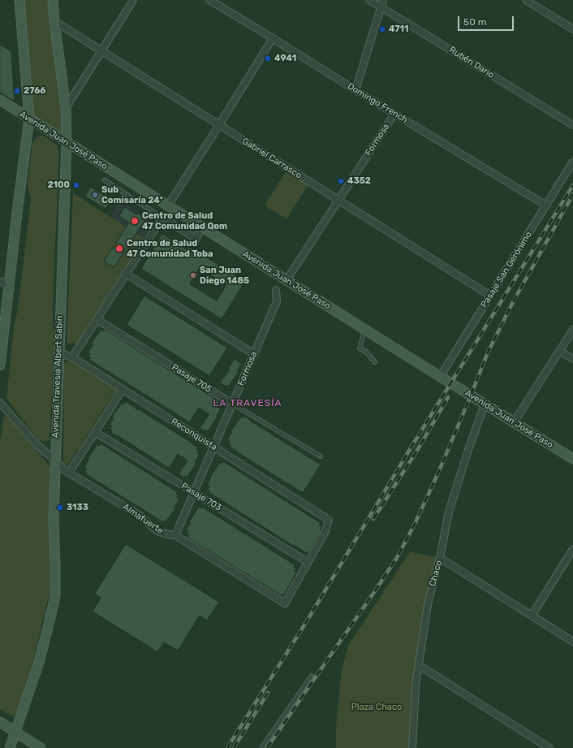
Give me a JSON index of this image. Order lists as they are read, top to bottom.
{
  "streets": {
    "main road": ["Avenida Juan José Paso", "Avenida Travesía Albert Sabin"],
    "street": [
      "Rubén Darío",
      "Domingo French",
      "Formosa",
      "Gabriel Carrasco",
      "Pasaje San Gerónimo",
      "Pasaje 705",
      "Reconquista",
      "Pasaje 703",
      "Almafuerte",
      "Chaco"
    ]
  },
  "crossings": [
    ["Domingo French", "Formosa"],
    ["Domingo French", "Pasaje San Gerónimo"],
    ["Formosa", "Avenida Juan José Paso"],
    ["Formosa", "Gabriel Carrasco"],
    ["Formosa", "Pasaje 705"],
    ["Formosa", "Reconquista"],
    ["Formosa", "Pasaje 703"],
    ["Formosa", "Almafuerte"],
    ["Avenida Juan José Paso", "Pasaje San Gerónimo"],
    ["Avenida Juan José Paso", "Avenida Travesía Albert Sabin"],
    ["Avenida Juan José Paso", "Chaco"],
    ["Gabriel Carrasco", "Pasaje San Gerónimo"],
    ["Gabriel Carrasco", "Avenida Travesía Albert Sabin"],
    ["Avenida Travesía Albert Sabin", "Reconquista"],
    ["Avenida Travesía Albert Sabin", "Almafuerte"],
    ["Reconquista", "Pasaje 703"],
    ["Reconquista", "Almafuerte"],
    ["Pasaje 703", "Almafuerte"]
  ],
  "districts": ["LA TRAVESÍA"],
  "parks": ["Plaza Chaco"],
  "places": [
    "4711",
    "4941",
    "2766",
    "4352",
    "2100",
    "Sub Comisaría 24ª",
    "Centro de Salud 47 Comunidad Qom",
    "Centro de Salud 47 Comunidad Toba",
    "San Juan Diego 1485",
    "3133"
  ],
  "scale_bar": "50 m"
}
